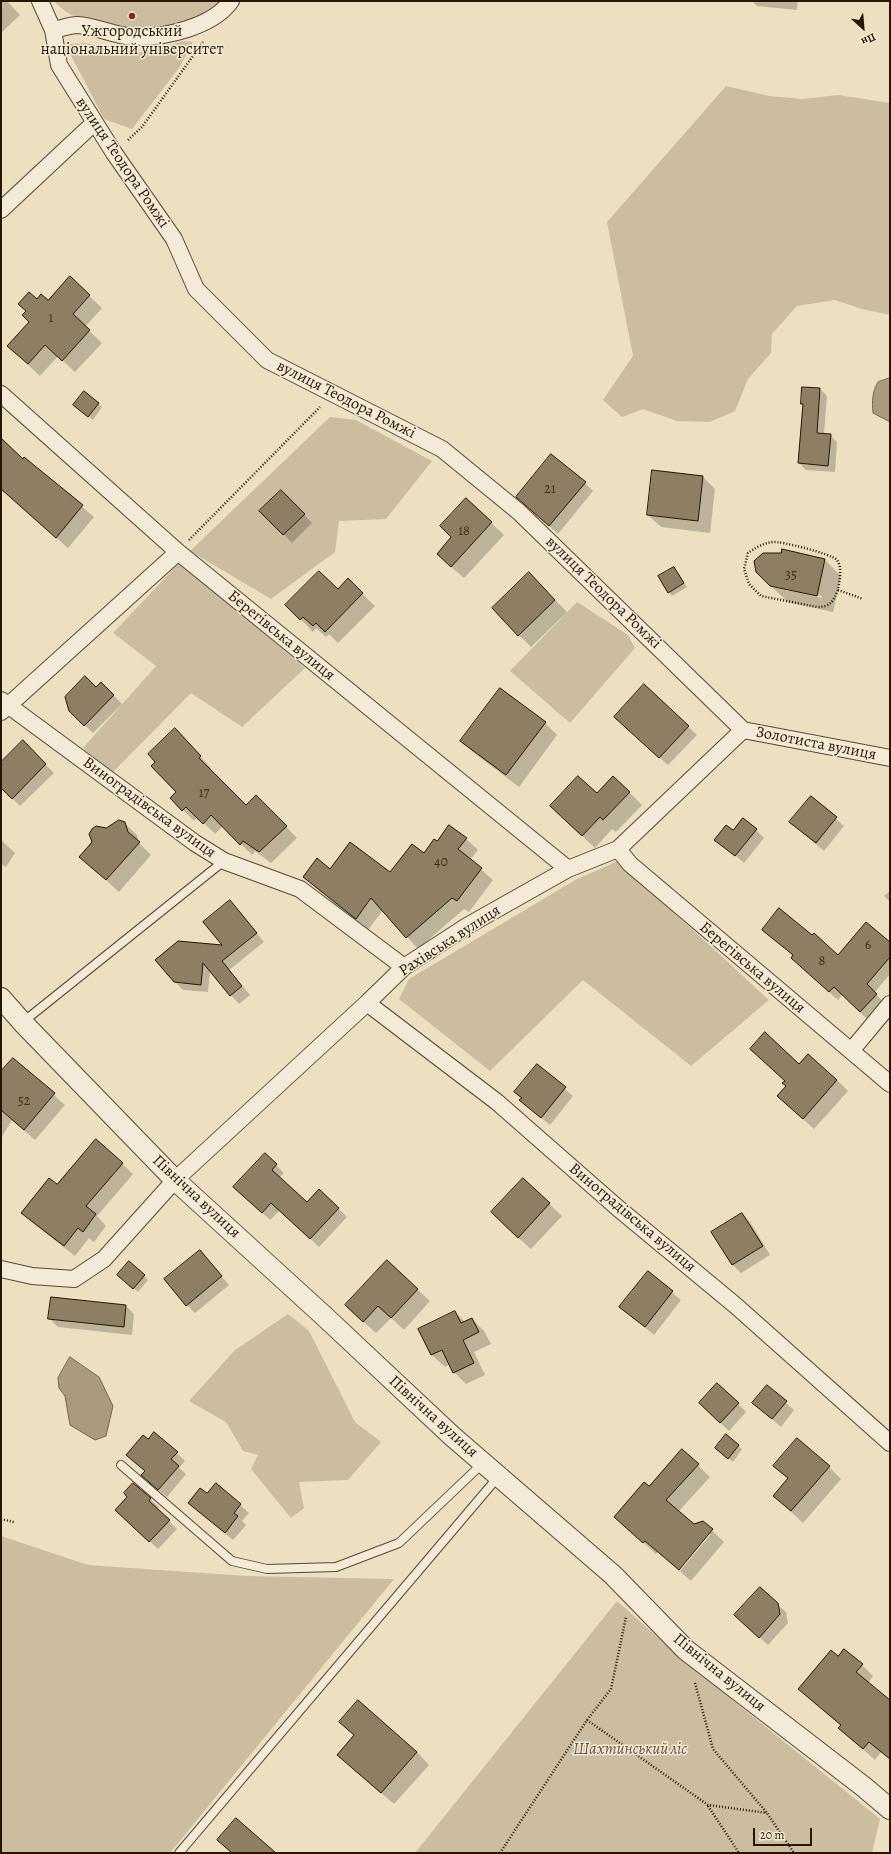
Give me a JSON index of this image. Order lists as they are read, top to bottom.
{
  "streets": {
    "street": [
      "вулиця Теодора Ромжі",
      "Берегівська вулиця",
      "Золотиста вулиця",
      "Виноградівська вулиця",
      "Рахівська вулиця",
      "Північна вулиця"
    ]
  },
  "crossings": [
    ["вулиця Теодора Ромжі", "Золотиста вулиця"],
    ["вулиця Теодора Ромжі", "Рахівська вулиця"],
    ["Берегівська вулиця", "Рахівська вулиця"],
    ["Золотиста вулиця", "Рахівська вулиця"],
    ["Виноградівська вулиця", "Рахівська вулиця"],
    ["Рахівська вулиця", "Північна вулиця"]
  ],
  "parks": ["Шахтинський ліс"],
  "places": ["Ужгородський національний університет"],
  "house_numbers": [
    "1",
    "21",
    "18",
    "35",
    "17",
    "40",
    "6",
    "8",
    "52"
  ],
  "scale_bar": "20 m",
  "north": "bottom right"
}
